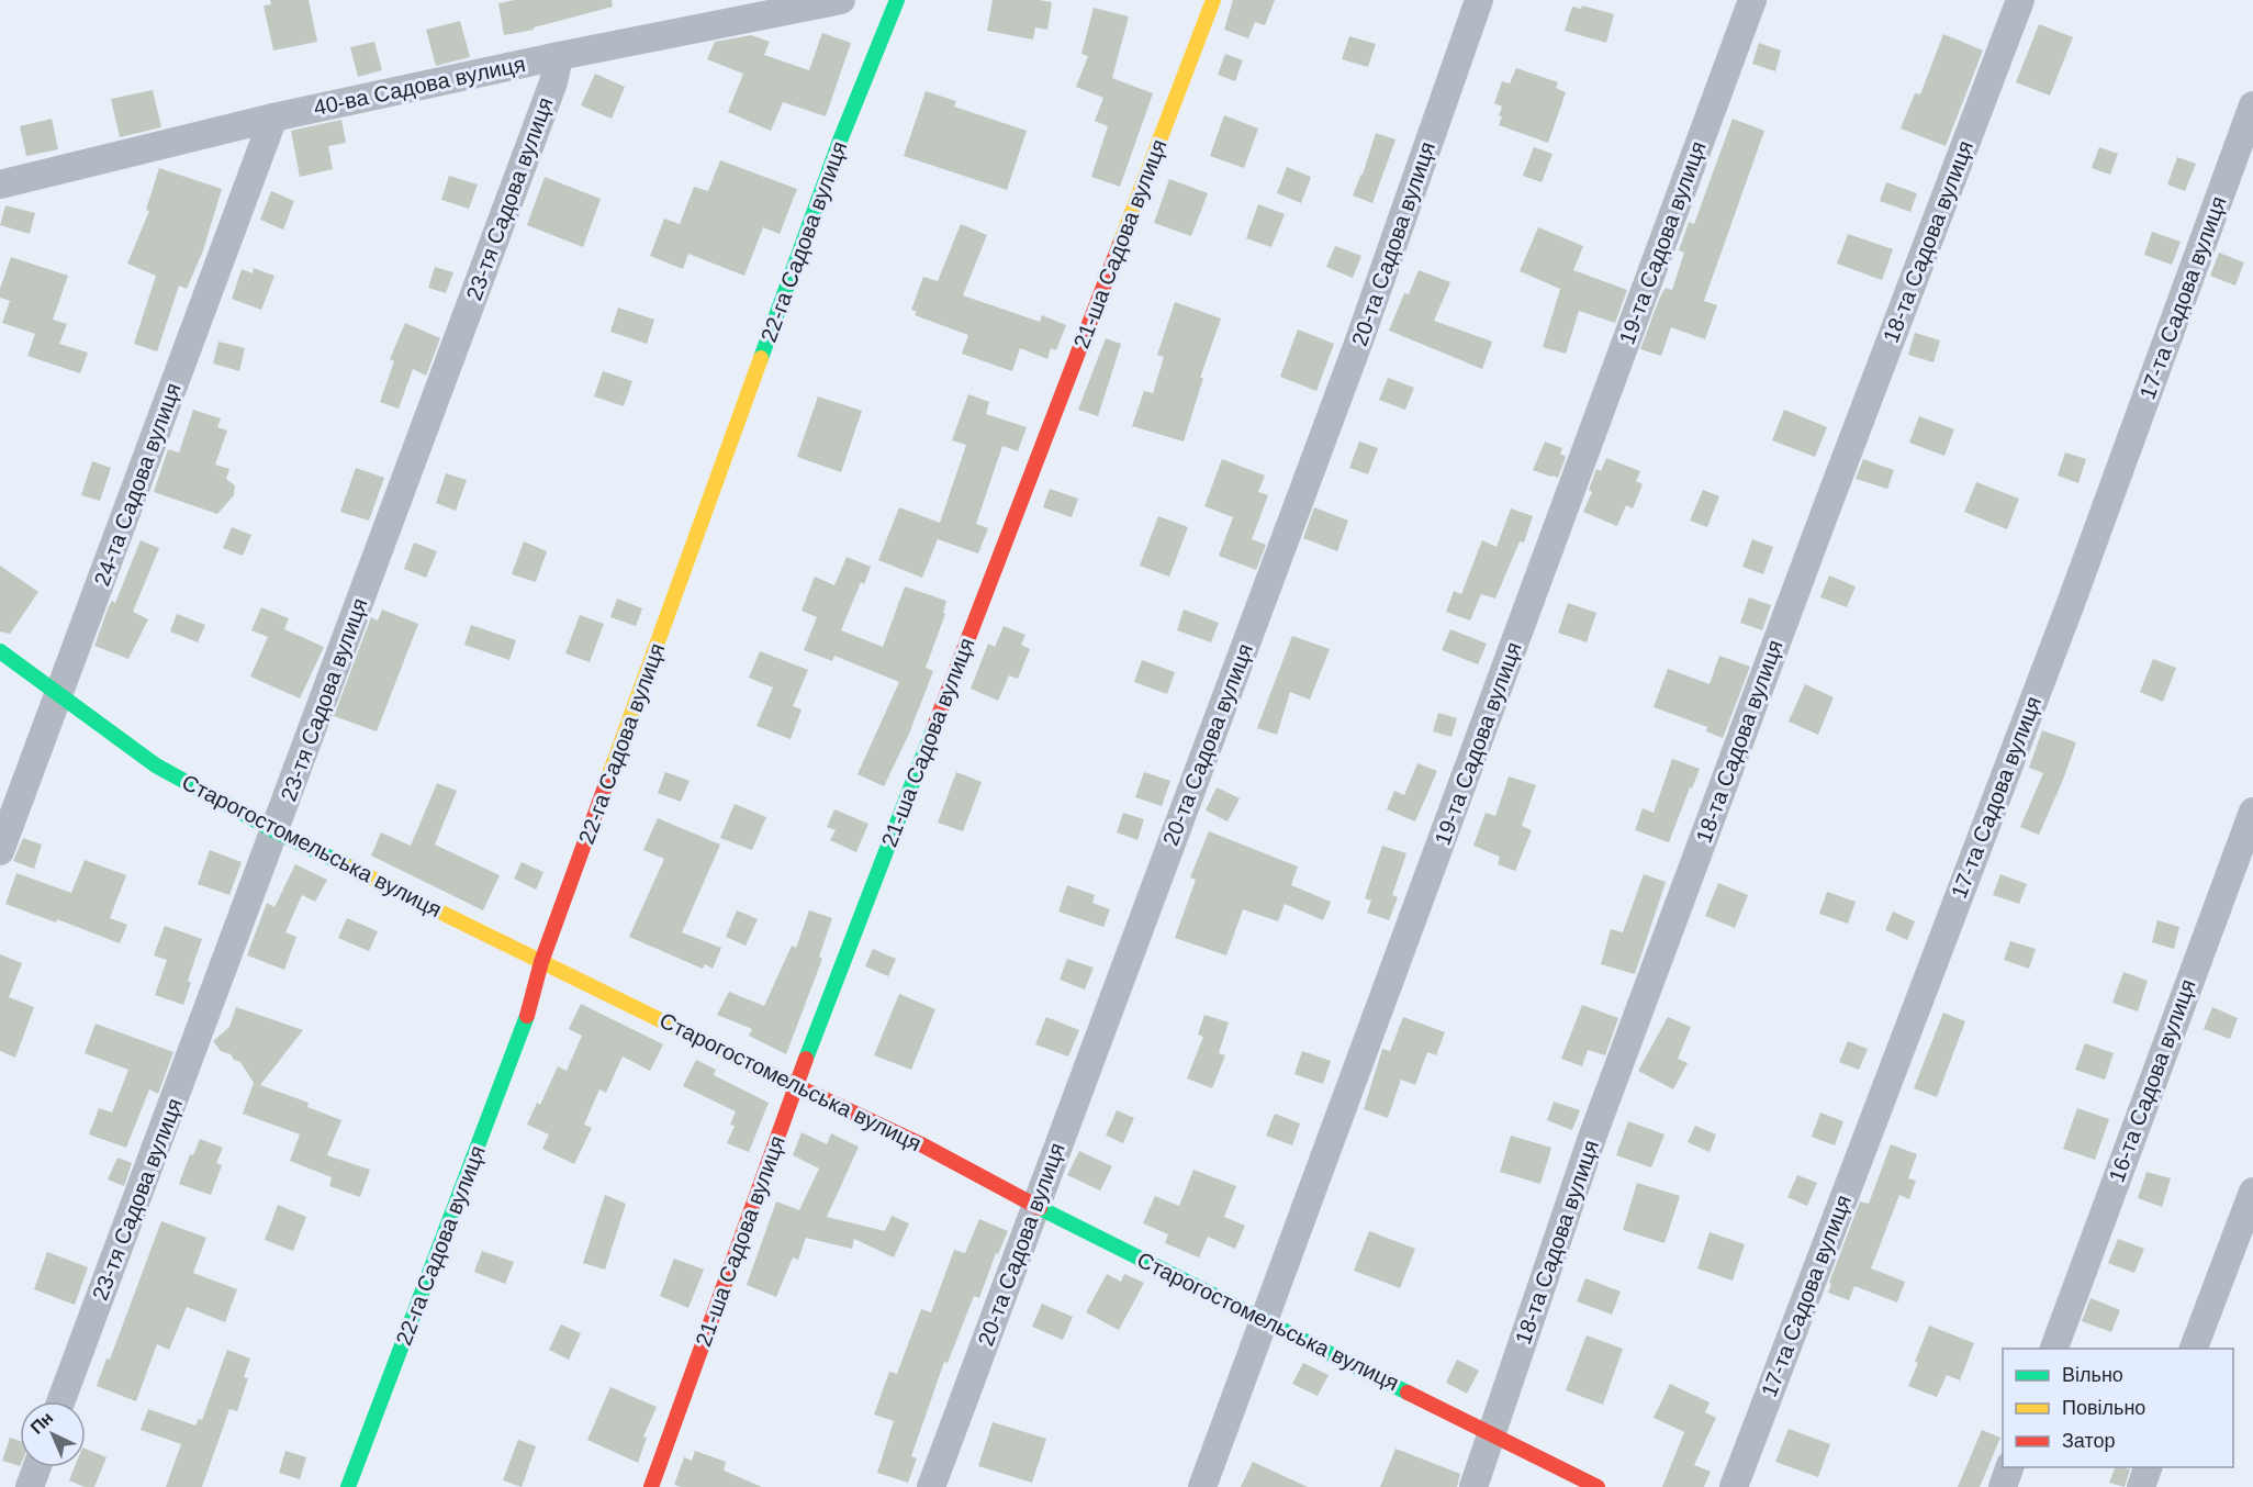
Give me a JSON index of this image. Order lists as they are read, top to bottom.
{
  "streets": {
    "street": [
      "40-ва Садова вулиця",
      "23-тя Садова вулиця",
      "22-га Садова вулиця",
      "18-та Садова вулиця",
      "19-та Садова вулиця",
      "21-ша Садова вулиця",
      "20-та Садова вулиця",
      "17-та Садова вулиця",
      "24-та Садова вулиця",
      "Старогостомельська вулиця",
      "16-та Садова вулиця"
    ]
  },
  "crossings": [
    ["40-ва Садова вулиця", "23-тя Садова вулиця"],
    ["40-ва Садова вулиця", "24-та Садова вулиця"],
    ["23-тя Садова вулиця", "Старогостомельська вулиця"],
    ["22-га Садова вулиця", "Старогостомельська вулиця"],
    ["18-та Садова вулиця", "Старогостомельська вулиця"],
    ["19-та Садова вулиця", "Старогостомельська вулиця"],
    ["21-ша Садова вулиця", "Старогостомельська вулиця"],
    ["20-та Садова вулиця", "Старогостомельська вулиця"],
    ["24-та Садова вулиця", "Старогостомельська вулиця"]
  ],
  "legend": ["Вільно", "Повільно", "Затор"],
  "north": "top left"
}
